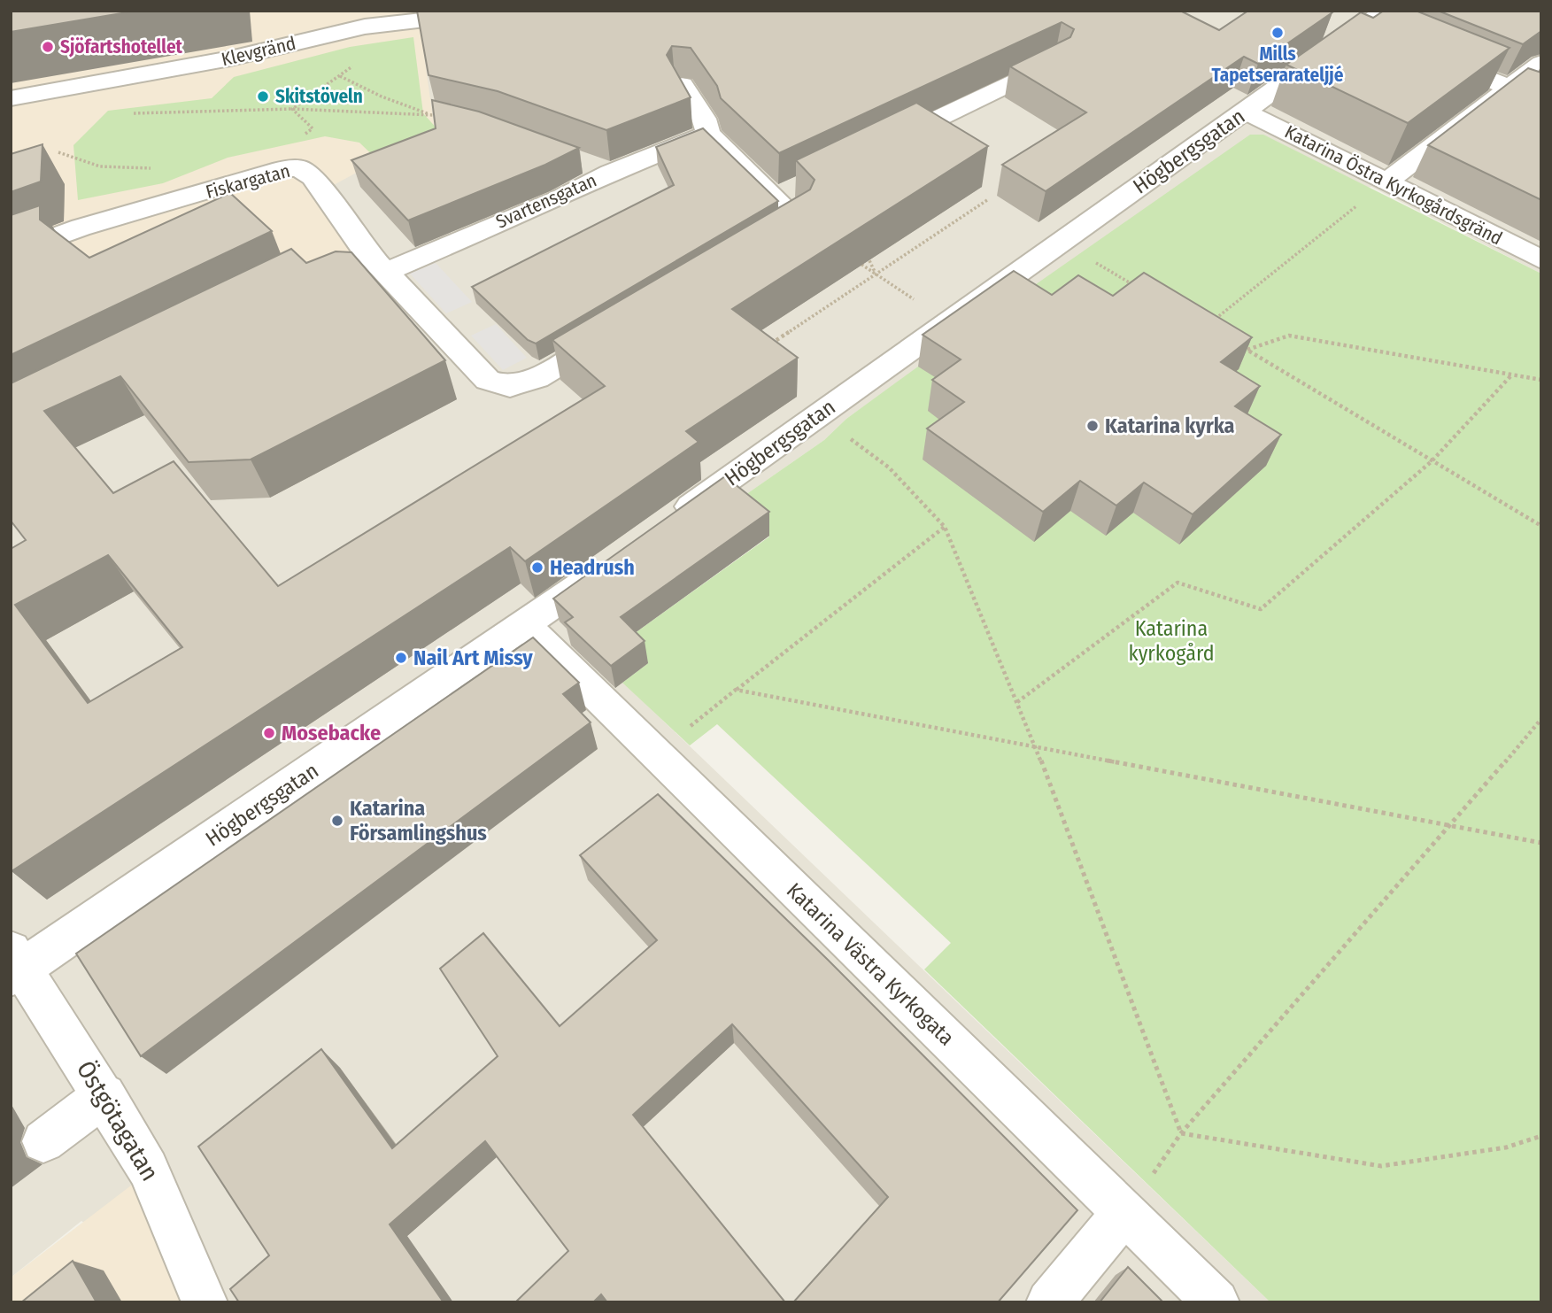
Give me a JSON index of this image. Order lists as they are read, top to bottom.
{
  "streets": {
    "street": [
      "Klevgränd",
      "Högbergsgatan",
      "Fiskargatan",
      "Katarina Östra Kyrkogårdsgränd",
      "Svartensgatan",
      "Katarina Västra Kyrkogata",
      "Östgötagatan"
    ]
  },
  "crossings": [
    ["Högbergsgatan", "Katarina Östra Kyrkogårdsgränd"],
    ["Högbergsgatan", "Katarina Västra Kyrkogata"],
    ["Högbergsgatan", "Östgötagatan"],
    ["Fiskargatan", "Svartensgatan"]
  ],
  "parks": ["Katarina kyrkogård"],
  "places": [
    "Mills Tapetserarateljjé",
    "Sjöfartshotellet",
    "Skitstöveln",
    "Katarina kyrka",
    "Headrush",
    "Nail Art Missy",
    "Mosebacke",
    "Katarina Församlingshus"
  ]
}
